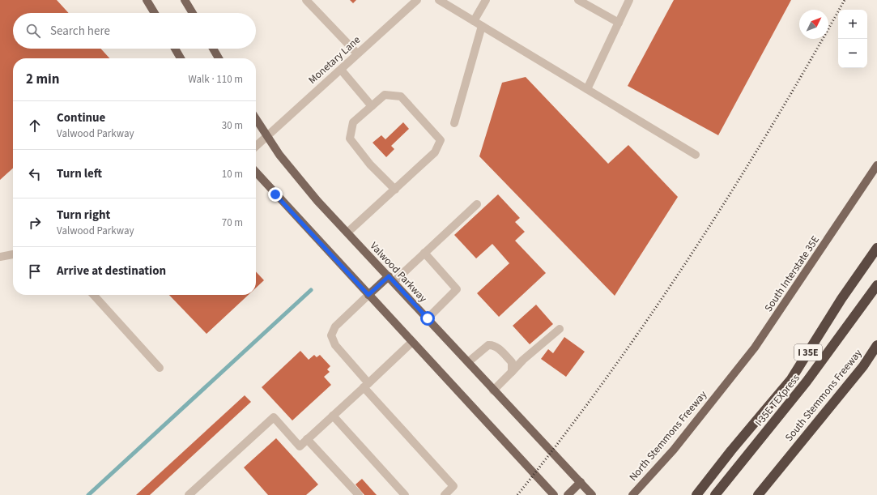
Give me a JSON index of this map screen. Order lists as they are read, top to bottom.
{
  "streets": {
    "highway": ["I 35E", "South Stemmons Freeway", "I 35E TEXpress"],
    "main road": ["Valwood Parkway", "South Interstate 35E", "North Stemmons Freeway"],
    "street": ["Monetary Lane"]
  },
  "crossings": [
    ["Monetary Lane", "Valwood Parkway"],
    ["South Interstate 35E", "North Stemmons Freeway"]
  ],
  "north": "top right",
  "page": {
    "map_buttons": ["+", "−"],
    "search": "Search here",
    "heading": ["2 min", "Walk · 110 m"],
    "list": [
      ["Continue", "Valwood Parkway", "30 m"],
      ["Turn left", "10 m"],
      ["Turn right", "Valwood Parkway", "70 m"],
      "Arrive at destination"
    ]
  }
}
